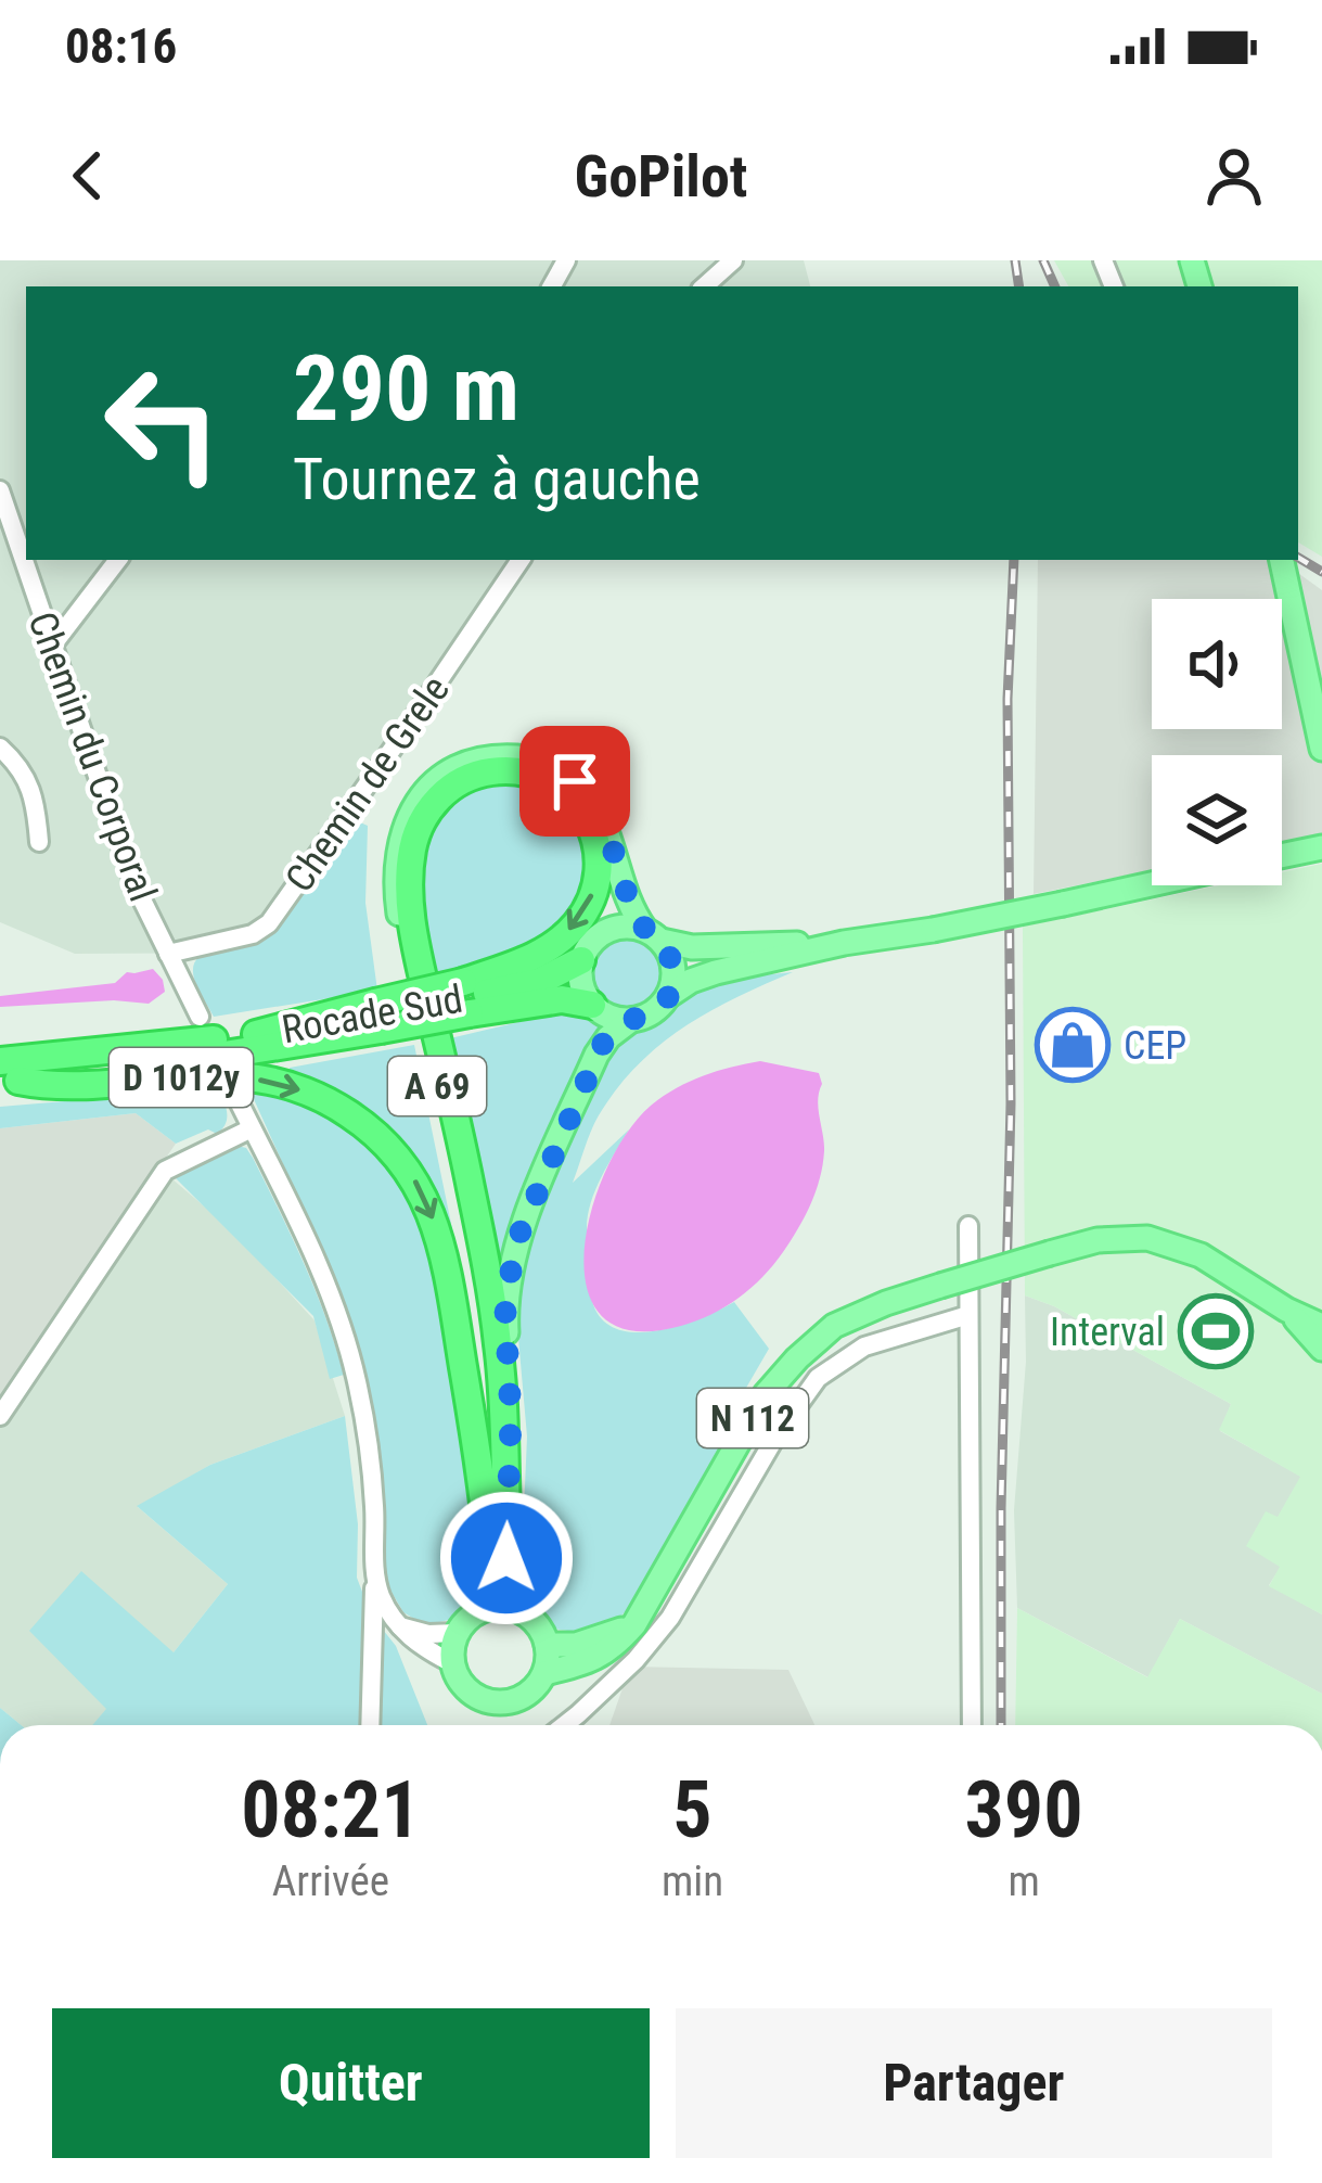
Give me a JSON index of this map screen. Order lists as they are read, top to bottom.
{
  "streets": {
    "highway": ["Rocade Sud", "D 1012y", "A 69"],
    "main road": ["N 112"],
    "street": ["Chemin du Corporal", "Chemin de Grele"]
  },
  "crossings": [
    ["Chemin du Corporal", "Chemin de Grele"],
    ["Rocade Sud", "D 1012y"],
    ["Rocade Sud", "A 69"],
    ["D 1012y", "A 69"]
  ],
  "places": {
    "shop": ["CEP"],
    "sports": ["Interval"]
  },
  "page": {
    "status": "08:16",
    "header": "GoPilot",
    "turn": ["290 m", "Tournez à gauche"],
    "eta": [
      "08:21",
      "Arrivée",
      "5",
      "min",
      "390",
      "m"
    ],
    "buttons": ["Quitter", "Partager"]
  }
}
